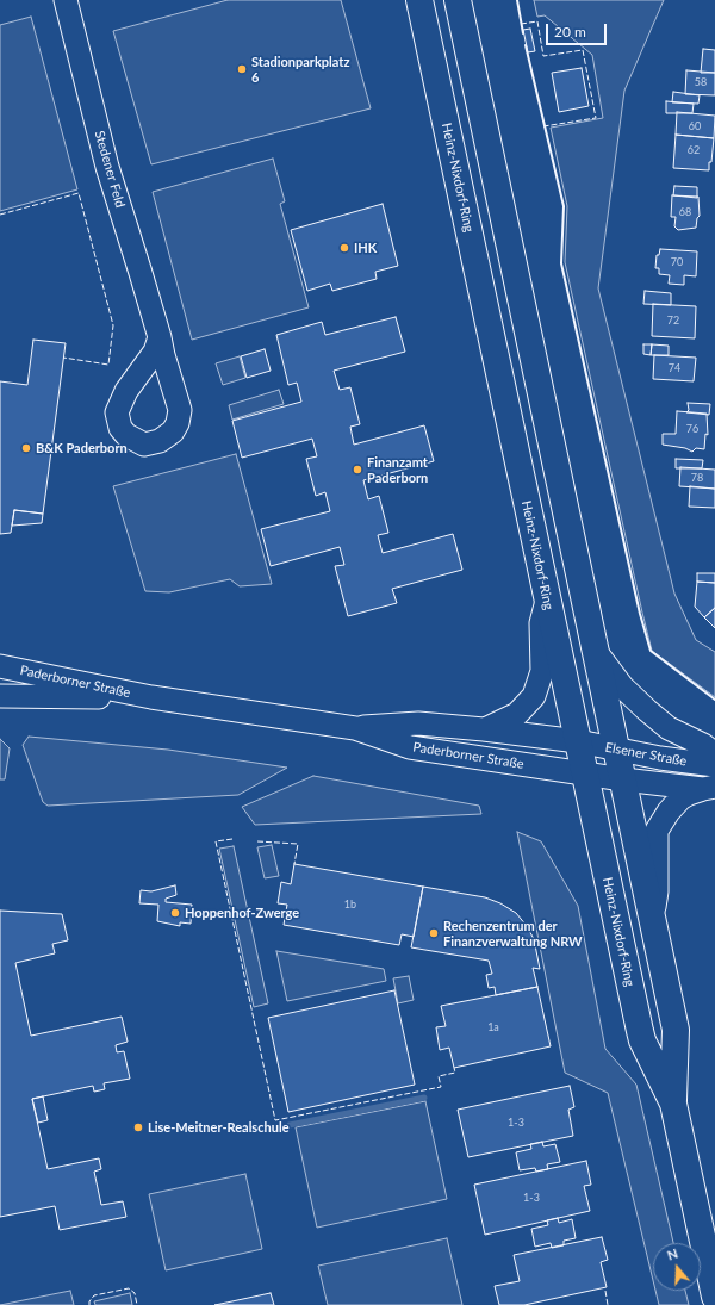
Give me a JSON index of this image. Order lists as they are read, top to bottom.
{
  "streets": {
    "main road": ["Heinz-Nixdorf-Ring"],
    "street": ["Stedener Feld", "Paderborner Straße", "Elsener Straße"]
  },
  "crossings": [
    ["Heinz-Nixdorf-Ring", "Paderborner Straße"],
    ["Heinz-Nixdorf-Ring", "Elsener Straße"],
    ["Paderborner Straße", "Elsener Straße"]
  ],
  "places": [
    "Stadionparkplatz 6",
    "IHK",
    "B&K Paderborn",
    "Finanzamt Paderborn",
    "Hoppenhof-Zwerge",
    "Rechenzentrum der Finanzverwaltung NRW",
    "Lise-Meitner-Realschule"
  ],
  "house_numbers": [
    "58",
    "60",
    "62",
    "68",
    "70",
    "72",
    "74",
    "76",
    "78",
    "1b",
    "1a",
    "1-3",
    "1-3"
  ],
  "scale_bar": "20 m",
  "north": "top"
}
